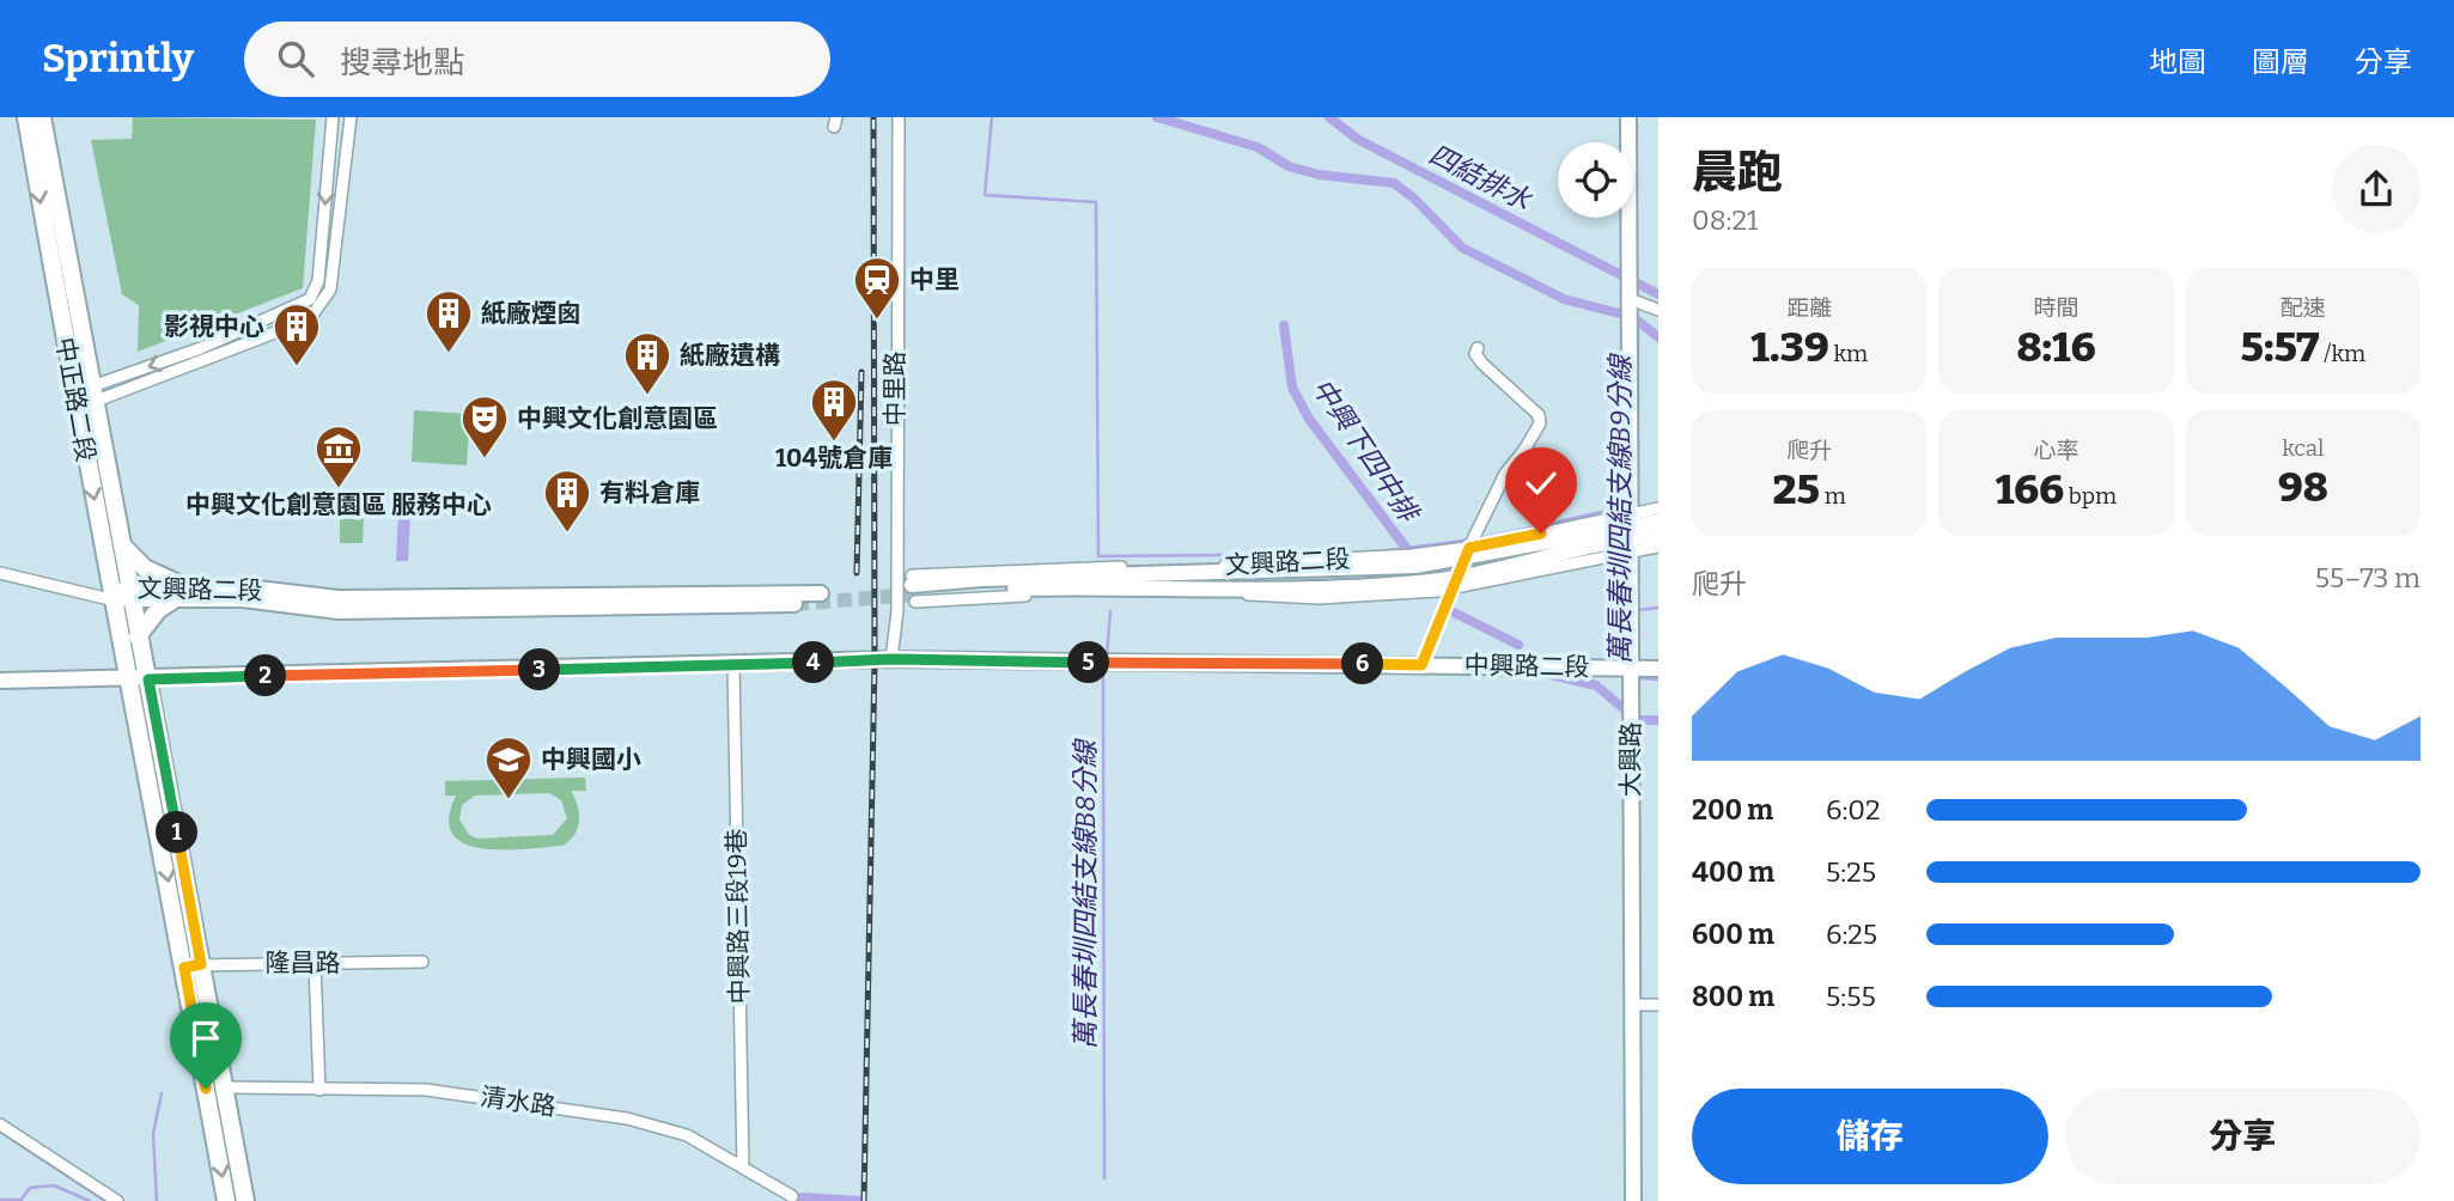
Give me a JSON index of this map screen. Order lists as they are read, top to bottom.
{
  "streets": {
    "main road": ["中正路二段"],
    "street": [
      "中里路",
      "文興路二段",
      "中興路二段",
      "大興路",
      "中興路三段19巷",
      "隆昌路",
      "清水路"
    ]
  },
  "crossings": [
    ["中里路", "中興路二段"],
    ["中正路二段", "文興路二段"],
    ["中正路二段", "中興路二段"],
    ["文興路二段", "大興路"],
    ["中興路二段", "大興路"],
    ["中興路二段", "中興路三段19巷"],
    ["中興路三段19巷", "清水路"]
  ],
  "water": [
    "四結排水",
    "中興下四中排",
    "萬長春圳四結支線B9分線",
    "萬長春圳四結支線B8分線"
  ],
  "places": {
    "station": ["中里"],
    "building": [
      "紙廠煙囪",
      "影視中心",
      "紙廠遺構",
      "104號倉庫",
      "有料倉庫"
    ],
    "theatre": ["中興文化創意園區"],
    "museum": ["中興文化創意園區 服務中心"],
    "school or university": ["中興國小"]
  },
  "page": {
    "header": "Sprintly",
    "search": "搜尋地點",
    "nav": ["地圖", "圖層", "分享"],
    "heading": ["晨跑", "08:21"],
    "stats": [
      ["距離", "1.39 km"],
      ["時間", "8:16"],
      ["配速", "5:57 /km"],
      ["爬升", "25 m"],
      ["心率", "166 bpm"],
      ["kcal", "98"]
    ],
    "chart": ["爬升", "55–73 m"],
    "pins": [
      "4",
      "5",
      "6",
      "3",
      "2",
      "1"
    ],
    "list": [
      {
        "name": "200 m",
        "note": "6:02"
      },
      {
        "name": "400 m",
        "note": "5:25"
      },
      {
        "name": "600 m",
        "note": "6:25"
      },
      {
        "name": "800 m",
        "note": "5:55"
      }
    ],
    "buttons": ["儲存", "分享"]
  }
}
